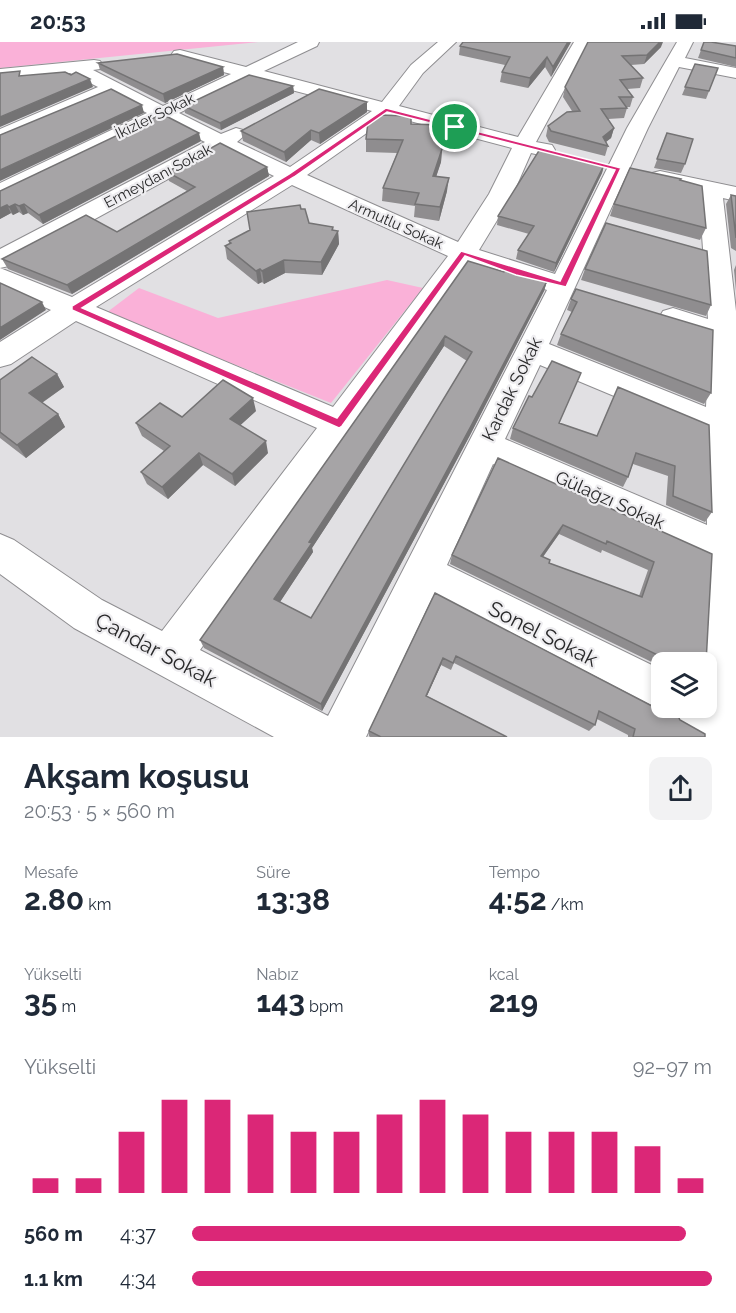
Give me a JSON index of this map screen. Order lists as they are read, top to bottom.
{
  "streets": {
    "street": [
      "İkizler Sokak",
      "Ermeydanı Sokak",
      "Armutlu Sokak",
      "Kardak Sokak",
      "Gülağzı Sokak",
      "Sonel Sokak",
      "Çandar Sokak"
    ]
  },
  "crossings": [
    ["İkizler Sokak", "Armutlu Sokak"],
    ["Ermeydanı Sokak", "Armutlu Sokak"],
    ["Armutlu Sokak", "Kardak Sokak"],
    ["Kardak Sokak", "Gülağzı Sokak"],
    ["Kardak Sokak", "Sonel Sokak"]
  ],
  "page": {
    "status": "20:53",
    "heading": ["Akşam koşusu", "20:53 · 5 × 560 m"],
    "stats": [
      ["Mesafe", "2.80 km"],
      ["Süre", "13:38"],
      ["Tempo", "4:52 /km"],
      ["Yükselti", "35 m"],
      ["Nabız", "143 bpm"],
      ["kcal", "219"]
    ],
    "chart": ["Yükselti", "92–97 m"],
    "list": [
      {
        "name": "560 m",
        "note": "4:37"
      },
      {
        "name": "1.1 km",
        "note": "4:34"
      }
    ]
  }
}
